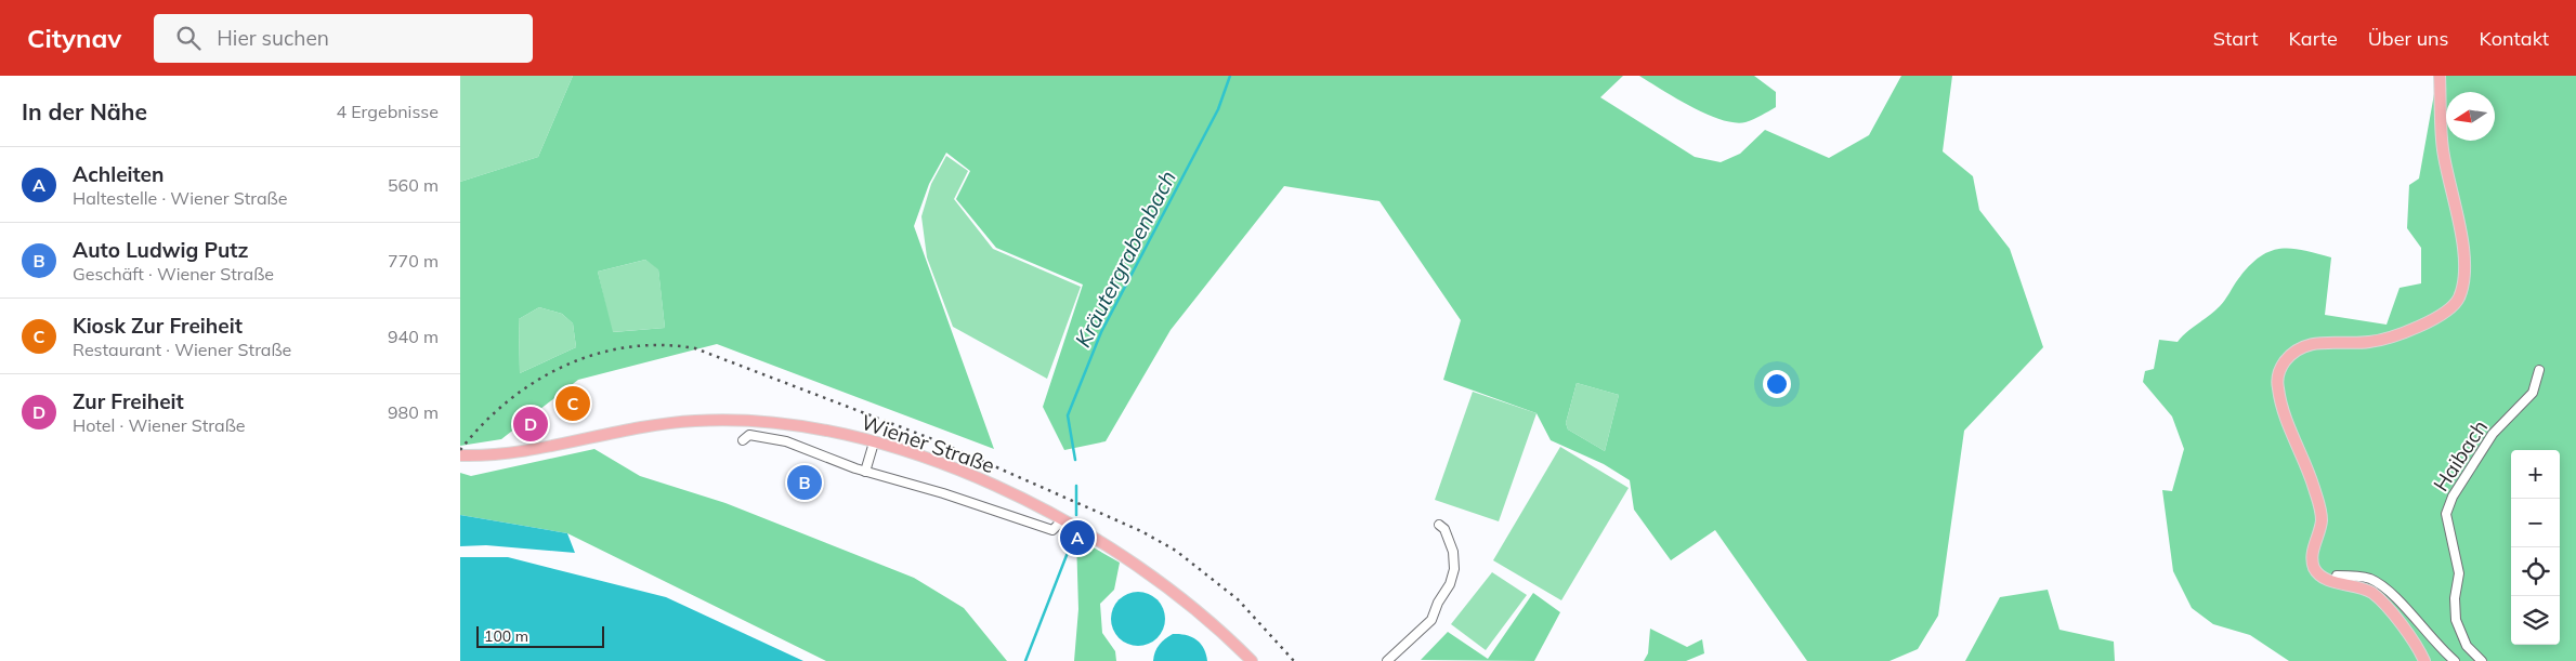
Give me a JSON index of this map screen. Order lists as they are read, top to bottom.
{
  "streets": {
    "main road": ["Wiener Straße"],
    "street": ["Haibach"]
  },
  "water": ["Kräutergrabenbach"],
  "scale_bar": "100 m",
  "north": "left",
  "page": {
    "header": "Citynav",
    "search": "Hier suchen",
    "nav": [
      "Start",
      "Karte",
      "Über uns",
      "Kontakt"
    ],
    "heading": ["In der Nähe", "4 Ergebnisse"],
    "list": [
      {
        "mark": "A",
        "name": "Achleiten",
        "note": "Haltestelle · Wiener Straße",
        "value": "560 m"
      },
      {
        "mark": "B",
        "name": "Auto Ludwig Putz",
        "note": "Geschäft · Wiener Straße",
        "value": "770 m"
      },
      {
        "mark": "C",
        "name": "Kiosk Zur Freiheit",
        "note": "Restaurant · Wiener Straße",
        "value": "940 m"
      },
      {
        "mark": "D",
        "name": "Zur Freiheit",
        "note": "Hotel · Wiener Straße",
        "value": "980 m"
      }
    ],
    "pins": [
      "C",
      "D",
      "B",
      "A"
    ],
    "map_buttons": ["+", "−"],
    "scale": "100 m"
  }
}
